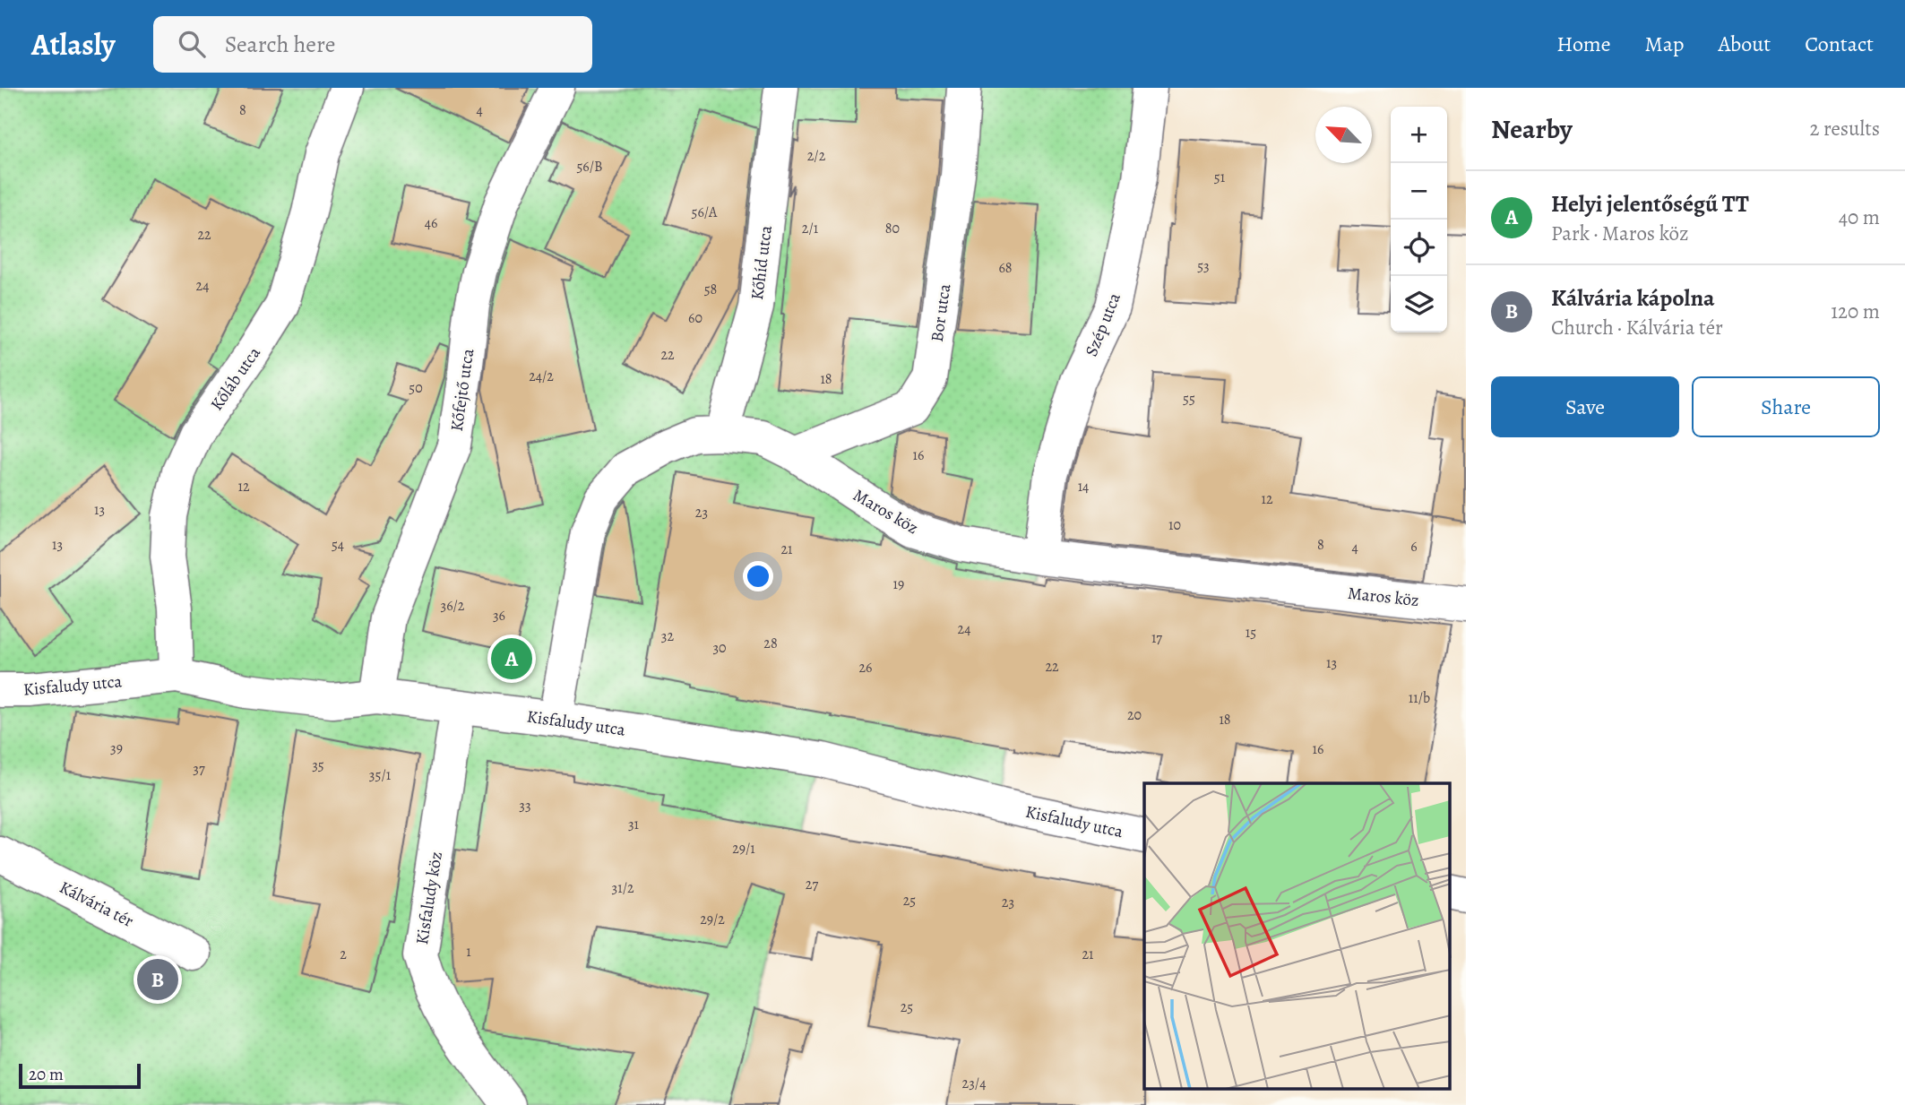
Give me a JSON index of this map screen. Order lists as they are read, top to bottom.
{
  "streets": {
    "street": [
      "Kőhíd utca",
      "Bor utca",
      "Szép utca",
      "Kőláb utca",
      "Kőfejtő utca",
      "Maros köz",
      "Kisfaludy utca",
      "Kisfaludy köz",
      "Kálvária tér"
    ]
  },
  "crossings": [
    ["Kőhíd utca", "Maros köz"],
    ["Bor utca", "Maros köz"],
    ["Szép utca", "Maros köz"],
    ["Kőláb utca", "Kisfaludy utca"],
    ["Kőfejtő utca", "Kisfaludy utca"],
    ["Maros köz", "Kisfaludy utca"],
    ["Kisfaludy utca", "Kisfaludy köz"]
  ],
  "house_numbers": [
    "8",
    "4",
    "2/2",
    "56/B",
    "51",
    "56/A",
    "46",
    "2/1",
    "80",
    "22",
    "53",
    "68",
    "24",
    "58",
    "60",
    "22",
    "24/2",
    "18",
    "50",
    "55",
    "16",
    "12",
    "14",
    "12",
    "13",
    "23",
    "10",
    "13",
    "54",
    "8",
    "6",
    "4",
    "21",
    "19",
    "36/2",
    "36",
    "24",
    "15",
    "32",
    "17",
    "28",
    "30",
    "13",
    "22",
    "26",
    "11/b",
    "20",
    "18",
    "39",
    "16",
    "35",
    "37",
    "35/1",
    "33",
    "31",
    "29/1",
    "27",
    "31/2",
    "25",
    "23",
    "29/2",
    "1",
    "2",
    "21",
    "25",
    "23/4"
  ],
  "scale_bar": "20 m",
  "north": "top left",
  "page": {
    "header": "Atlasly",
    "search": "Search here",
    "nav": [
      "Home",
      "Map",
      "About",
      "Contact"
    ],
    "heading": ["Nearby", "2 results"],
    "map_buttons": ["+", "−"],
    "list": [
      {
        "mark": "A",
        "name": "Helyi jelentőségű TT",
        "note": "Park · Maros köz",
        "value": "40 m"
      },
      {
        "mark": "B",
        "name": "Kálvária kápolna",
        "note": "Church · Kálvária tér",
        "value": "120 m"
      }
    ],
    "buttons": ["Save", "Share"],
    "pins": ["A", "B"],
    "scale": "20 m"
  }
}
